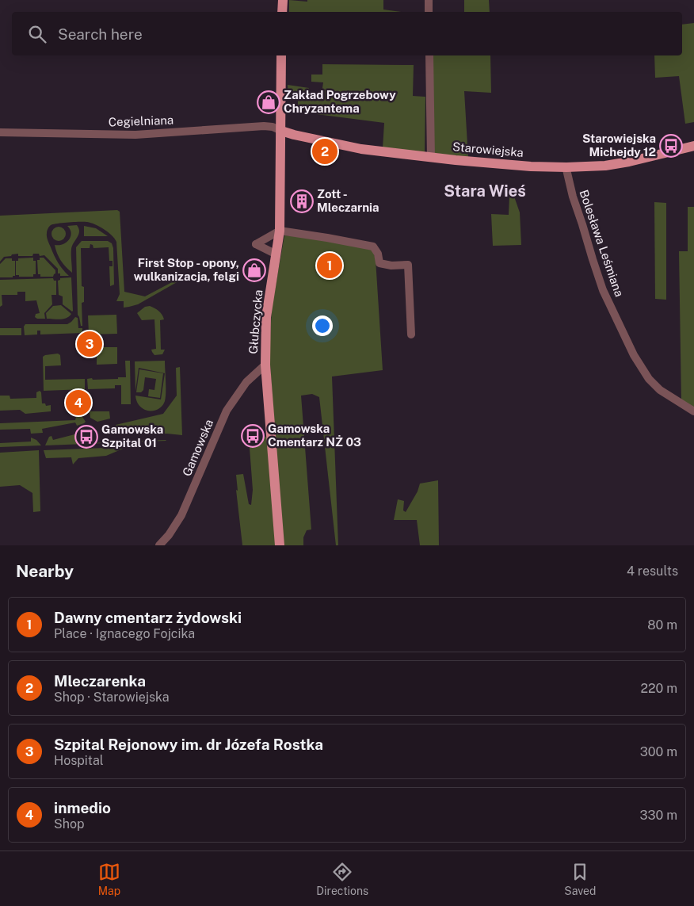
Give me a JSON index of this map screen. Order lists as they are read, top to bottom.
{
  "streets": {
    "main road": ["Starowiejska", "Głubczycka"],
    "street": ["Cegielniana", "Bolesława Leśmiana", "Gamowska"]
  },
  "crossings": [
    ["Cegielniana", "Starowiejska"],
    ["Cegielniana", "Głubczycka"],
    ["Starowiejska", "Głubczycka"],
    ["Głubczycka", "Gamowska"]
  ],
  "districts": ["Stara Wieś"],
  "places": {
    "shop": ["Zakład Pogrzebowy Chryzantema", "First Stop - opony, wulkanizacja, felgi"],
    "bus stop": ["Starowiejska Michejdy 12", "Gamowska Cmentarz NŻ 03", "Gamowska Szpital 01"],
    "building": ["Zott - Mleczarnia"]
  },
  "page": {
    "search": "Search here",
    "pins": [
      "2",
      "1",
      "3",
      "4"
    ],
    "heading": ["Nearby", "4 results"],
    "list": [
      {
        "mark": "1",
        "name": "Dawny cmentarz żydowski",
        "note": "Place · Ignacego Fojcika",
        "value": "80 m"
      },
      {
        "mark": "2",
        "name": "Mleczarenka",
        "note": "Shop · Starowiejska",
        "value": "220 m"
      },
      {
        "mark": "3",
        "name": "Szpital Rejonowy im. dr Józefa Rostka",
        "note": "Hospital",
        "value": "300 m"
      },
      {
        "mark": "4",
        "name": "inmedio",
        "note": "Shop",
        "value": "330 m"
      }
    ],
    "nav": ["Map", "Directions", "Saved"]
  }
}
